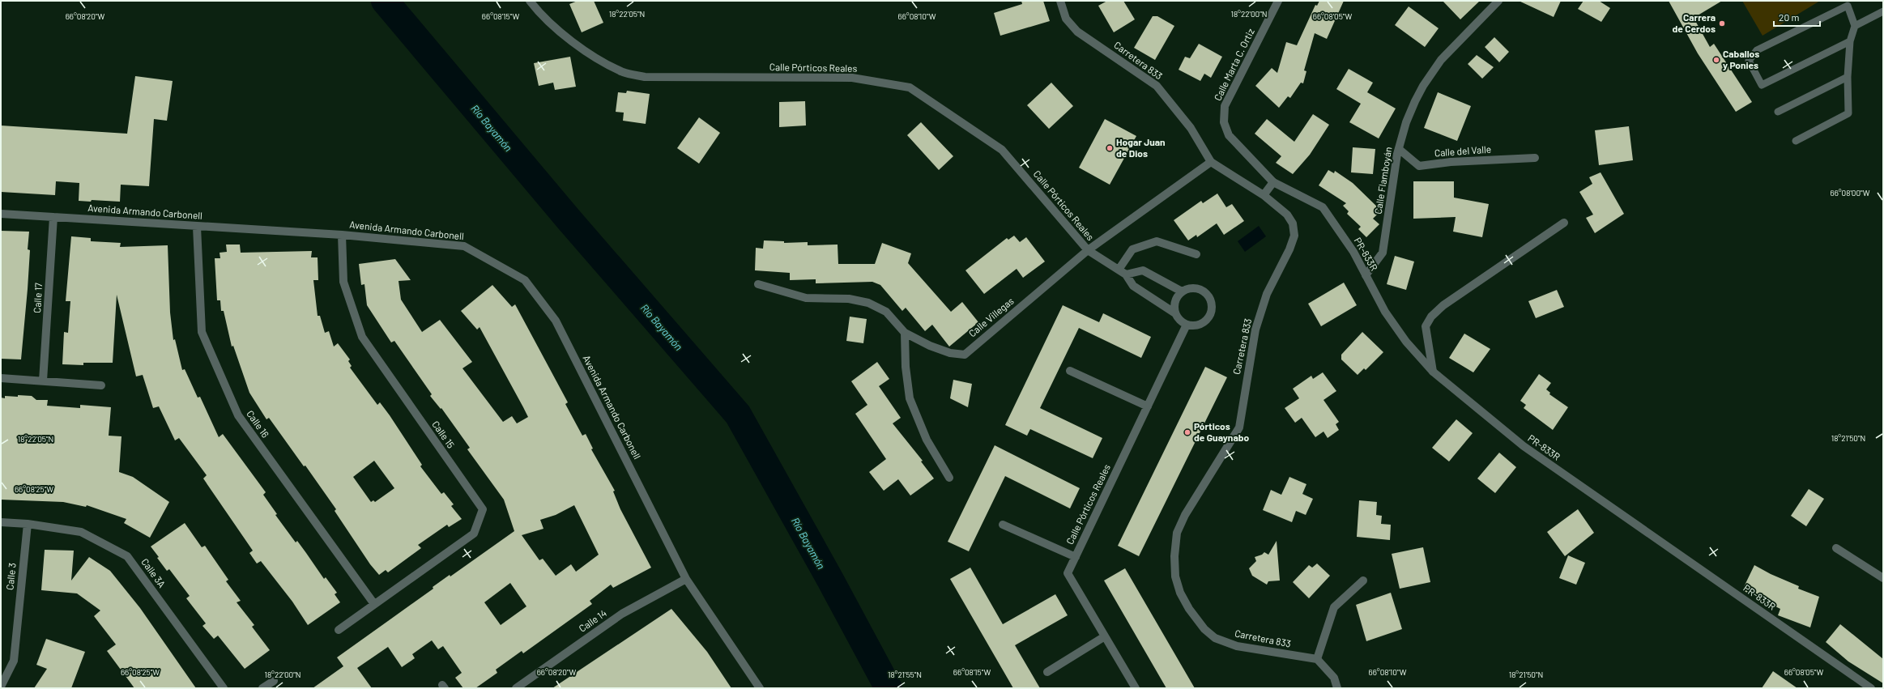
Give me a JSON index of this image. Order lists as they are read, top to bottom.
{
  "streets": {
    "street": [
      "Carretera 833",
      "Calle Marta C. Ortiz",
      "Calle Pórticos Reales",
      "Calle del Valle",
      "Calle Flamboyán",
      "Avenida Armando Carbonell",
      "PR-833R",
      "Calle 17",
      "Calle Villegas",
      "Calle 16",
      "Calle 15",
      "Calle 3A",
      "Calle 3",
      "Calle 14"
    ]
  },
  "crossings": [
    ["Carretera 833", "Calle Villegas"],
    ["Calle Marta C. Ortiz", "PR-833R"],
    ["Calle Pórticos Reales", "Calle Villegas"],
    ["Calle del Valle", "Calle Flamboyán"],
    ["Calle Flamboyán", "PR-833R"],
    ["Avenida Armando Carbonell", "Calle 17"],
    ["Avenida Armando Carbonell", "Calle 16"],
    ["Avenida Armando Carbonell", "Calle 15"],
    ["Avenida Armando Carbonell", "Calle 14"],
    ["Calle 16", "Calle 15"],
    ["Calle 3A", "Calle 3"]
  ],
  "water": ["Río Bayamón"],
  "places": [
    "Carrera de Cerdos",
    "Caballos y Ponies",
    "Hogar Juan de Dios",
    "Pórticos de Guaynabo"
  ],
  "scale_bar": "20 m",
  "coordinates": [
    "18°22'00\"N",
    "18°22'05\"N",
    "66°08'20\"W",
    "66°08'15\"W",
    "66°08'10\"W",
    "66°08'05\"W",
    "66°08'00\"W",
    "18°21'50\"N",
    "66°08'25\"W",
    "18°21'55\"N"
  ]
}
